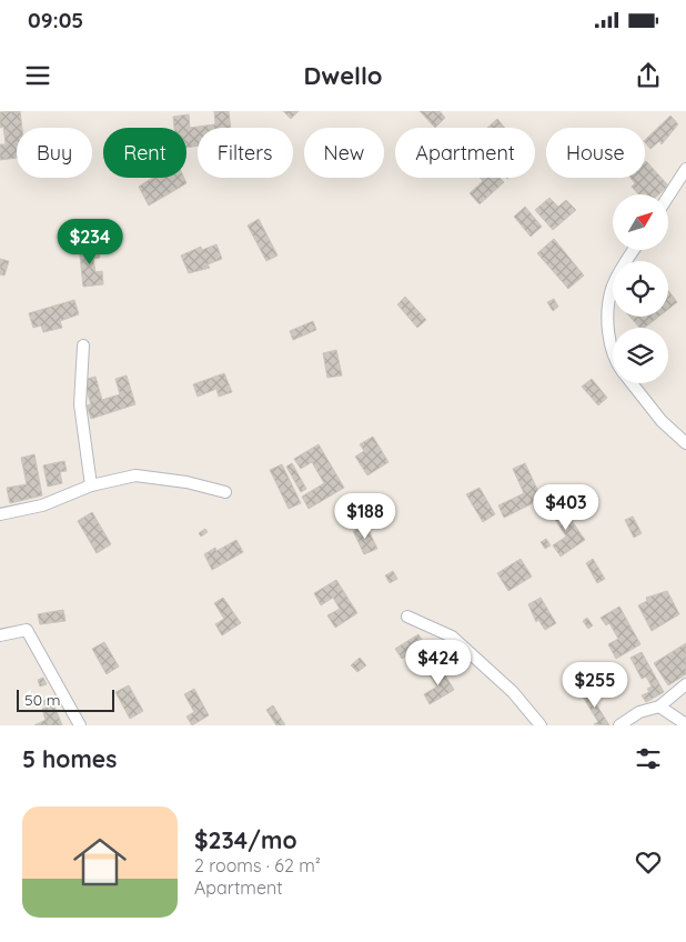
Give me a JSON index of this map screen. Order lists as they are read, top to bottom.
{
  "scale_bar": "50 m",
  "north": "top right",
  "page": {
    "status": "09:05",
    "header": "Dwello",
    "chip": [
      "Buy",
      "Rent",
      "Filters",
      "New",
      "Apartment",
      "House"
    ],
    "price": [
      "$234",
      "$403",
      "$188",
      "$424",
      "$255"
    ],
    "scale": "50 m",
    "heading": "5 homes",
    "list": [
      {
        "name": "$234/mo",
        "note": "2 rooms · 62 m² · Apartment"
      }
    ]
  }
}
